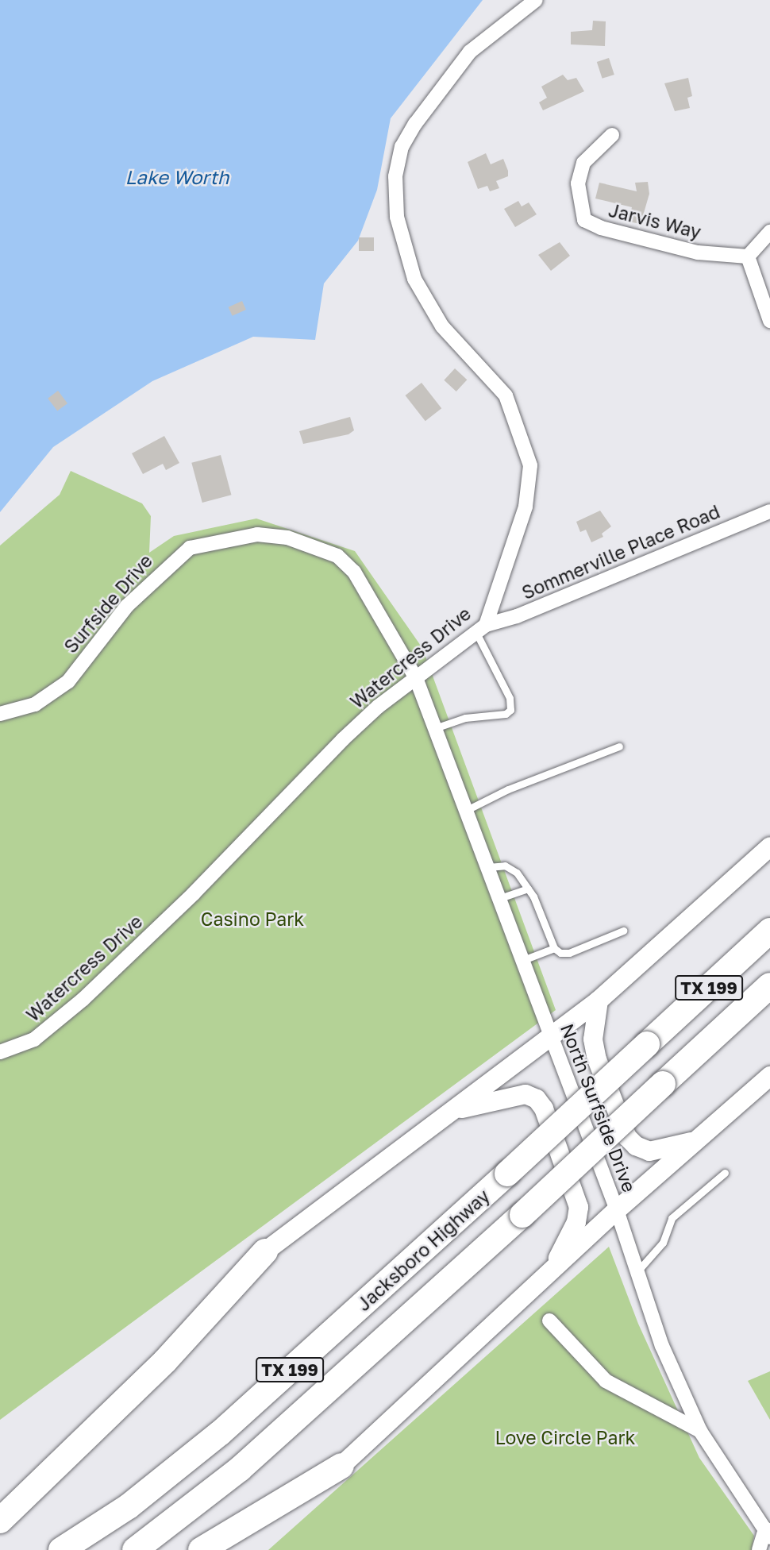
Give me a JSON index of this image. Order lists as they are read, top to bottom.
{
  "streets": {
    "highway": ["TX 199", "Jacksboro Highway"],
    "street": [
      "Jarvis Way",
      "Sommerville Place Road",
      "Surfside Drive",
      "Watercress Drive",
      "North Surfside Drive"
    ]
  },
  "crossings": [
    ["Sommerville Place Road", "Watercress Drive"],
    ["Surfside Drive", "Watercress Drive"],
    ["Surfside Drive", "North Surfside Drive"],
    ["Watercress Drive", "North Surfside Drive"]
  ],
  "water": ["Lake Worth"],
  "parks": ["Casino Park", "Love Circle Park"]
}
